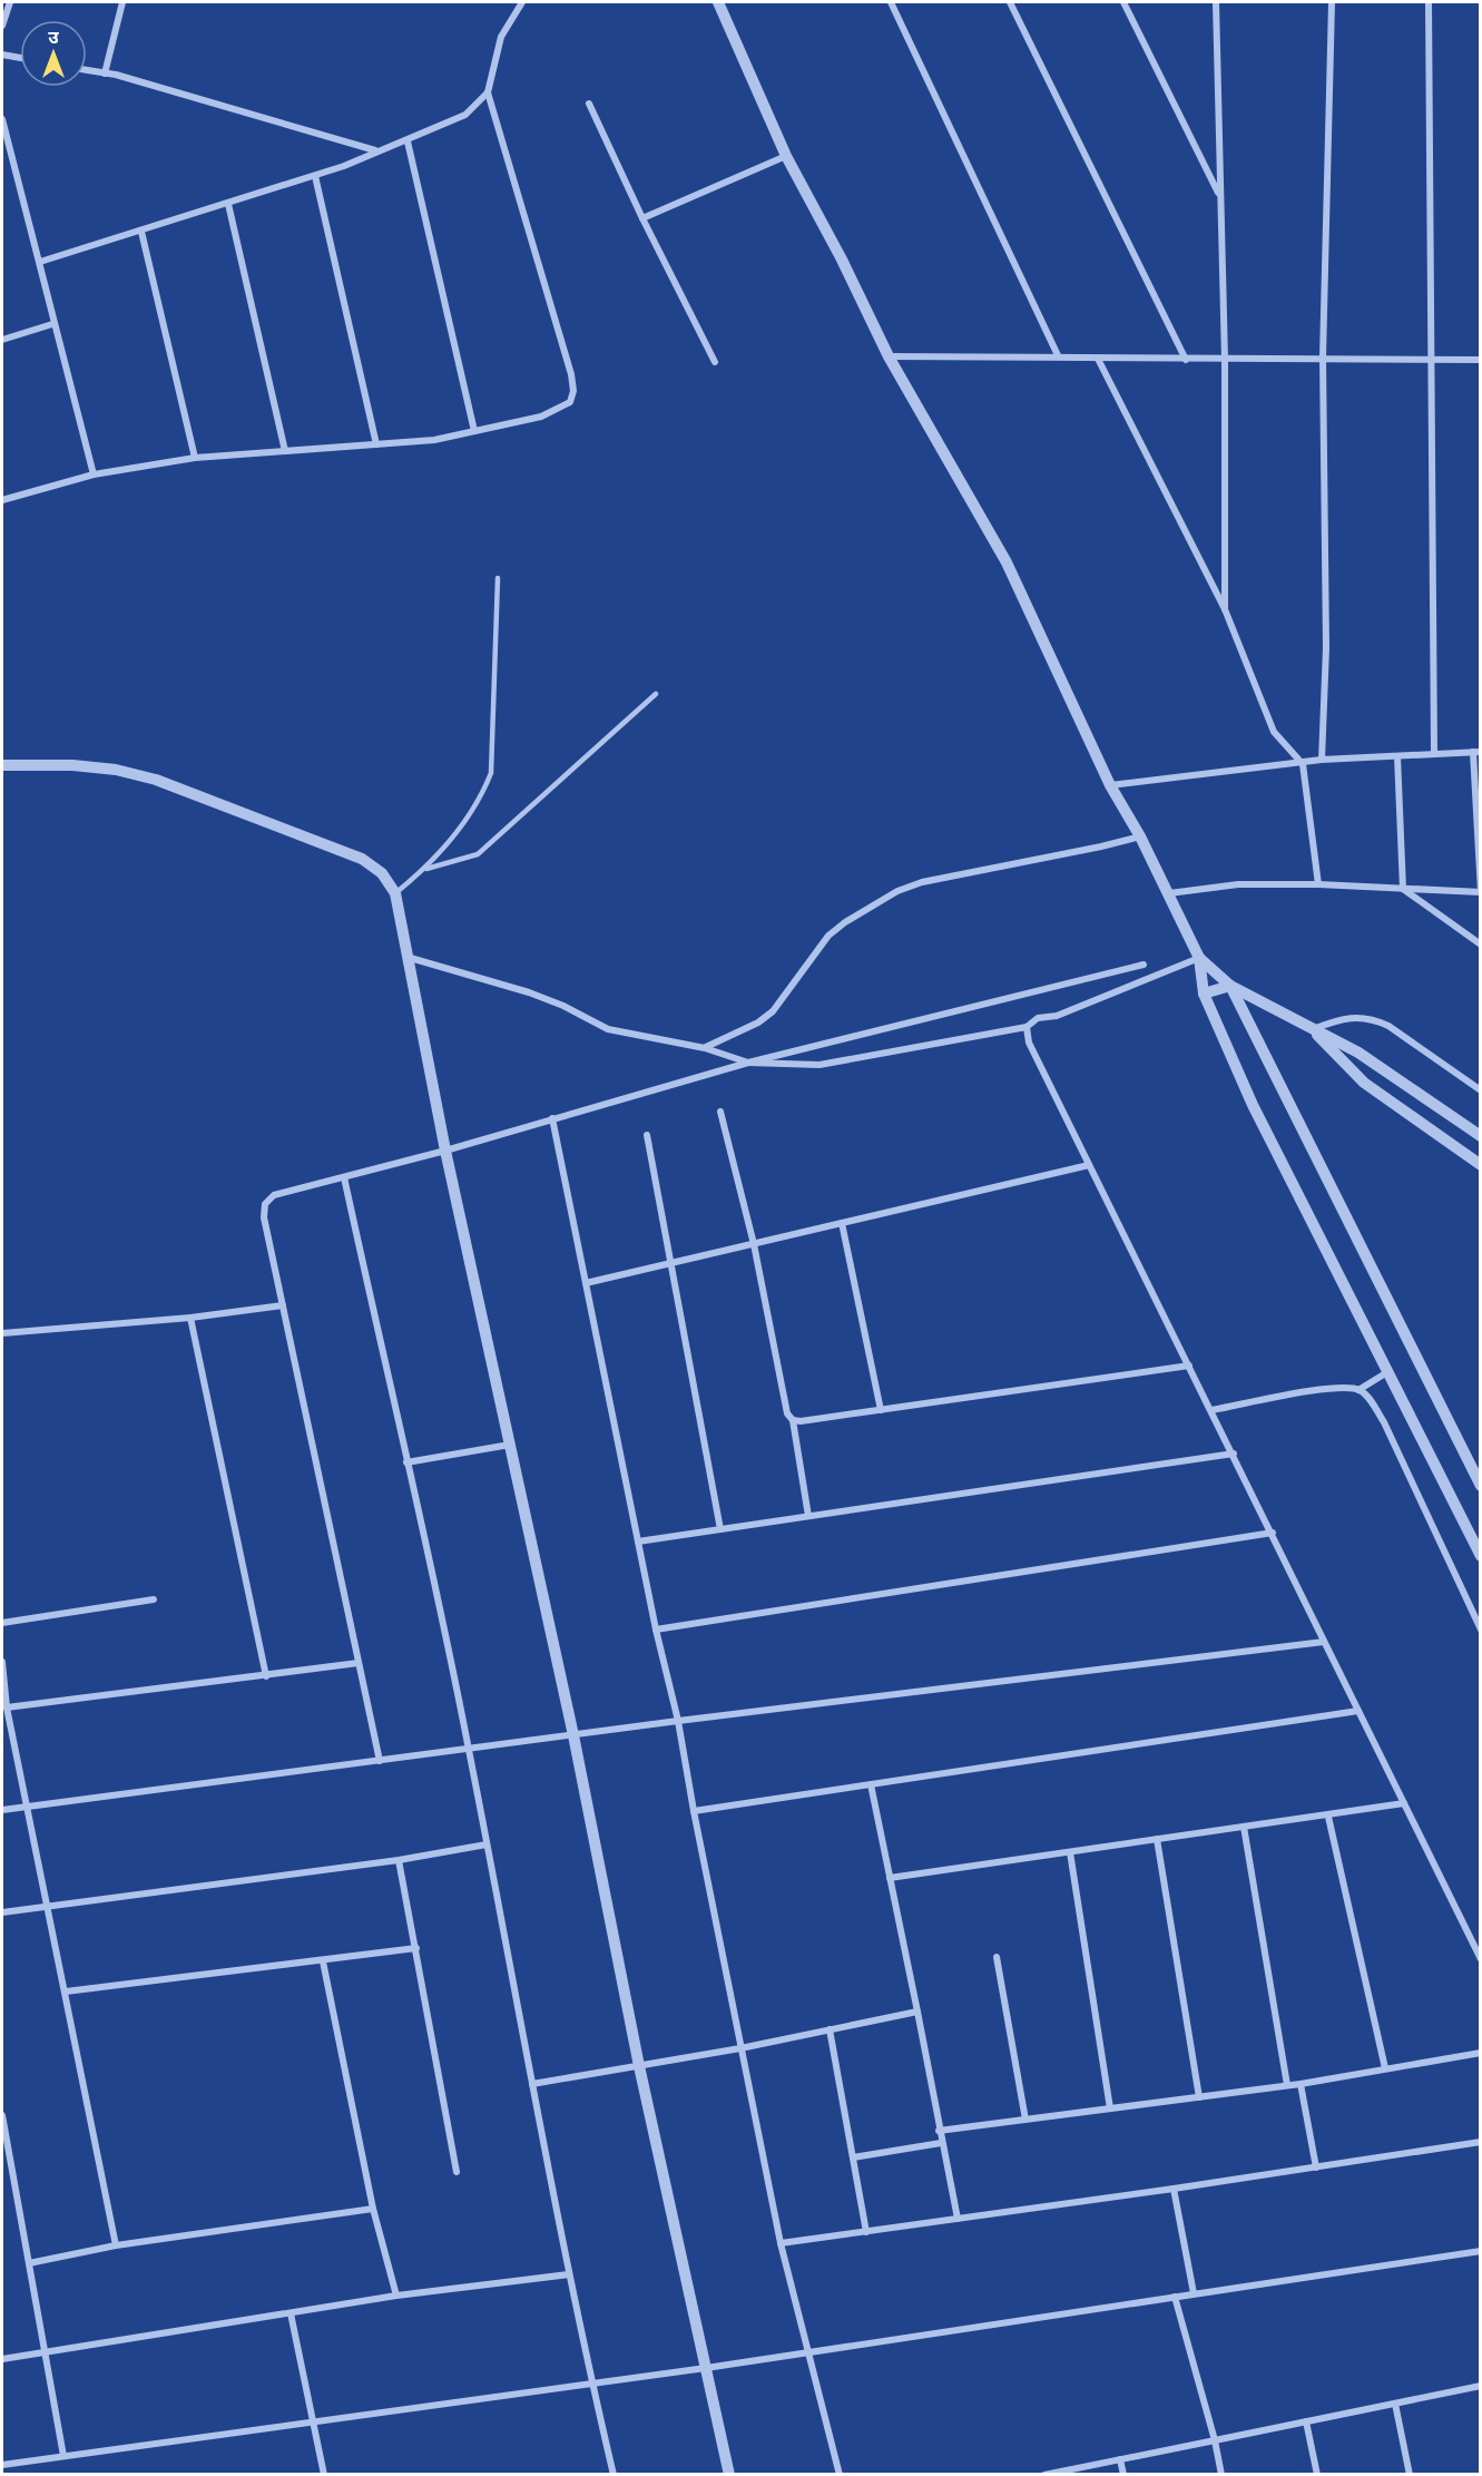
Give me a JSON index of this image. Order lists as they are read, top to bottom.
{
  "north": "top"
}
